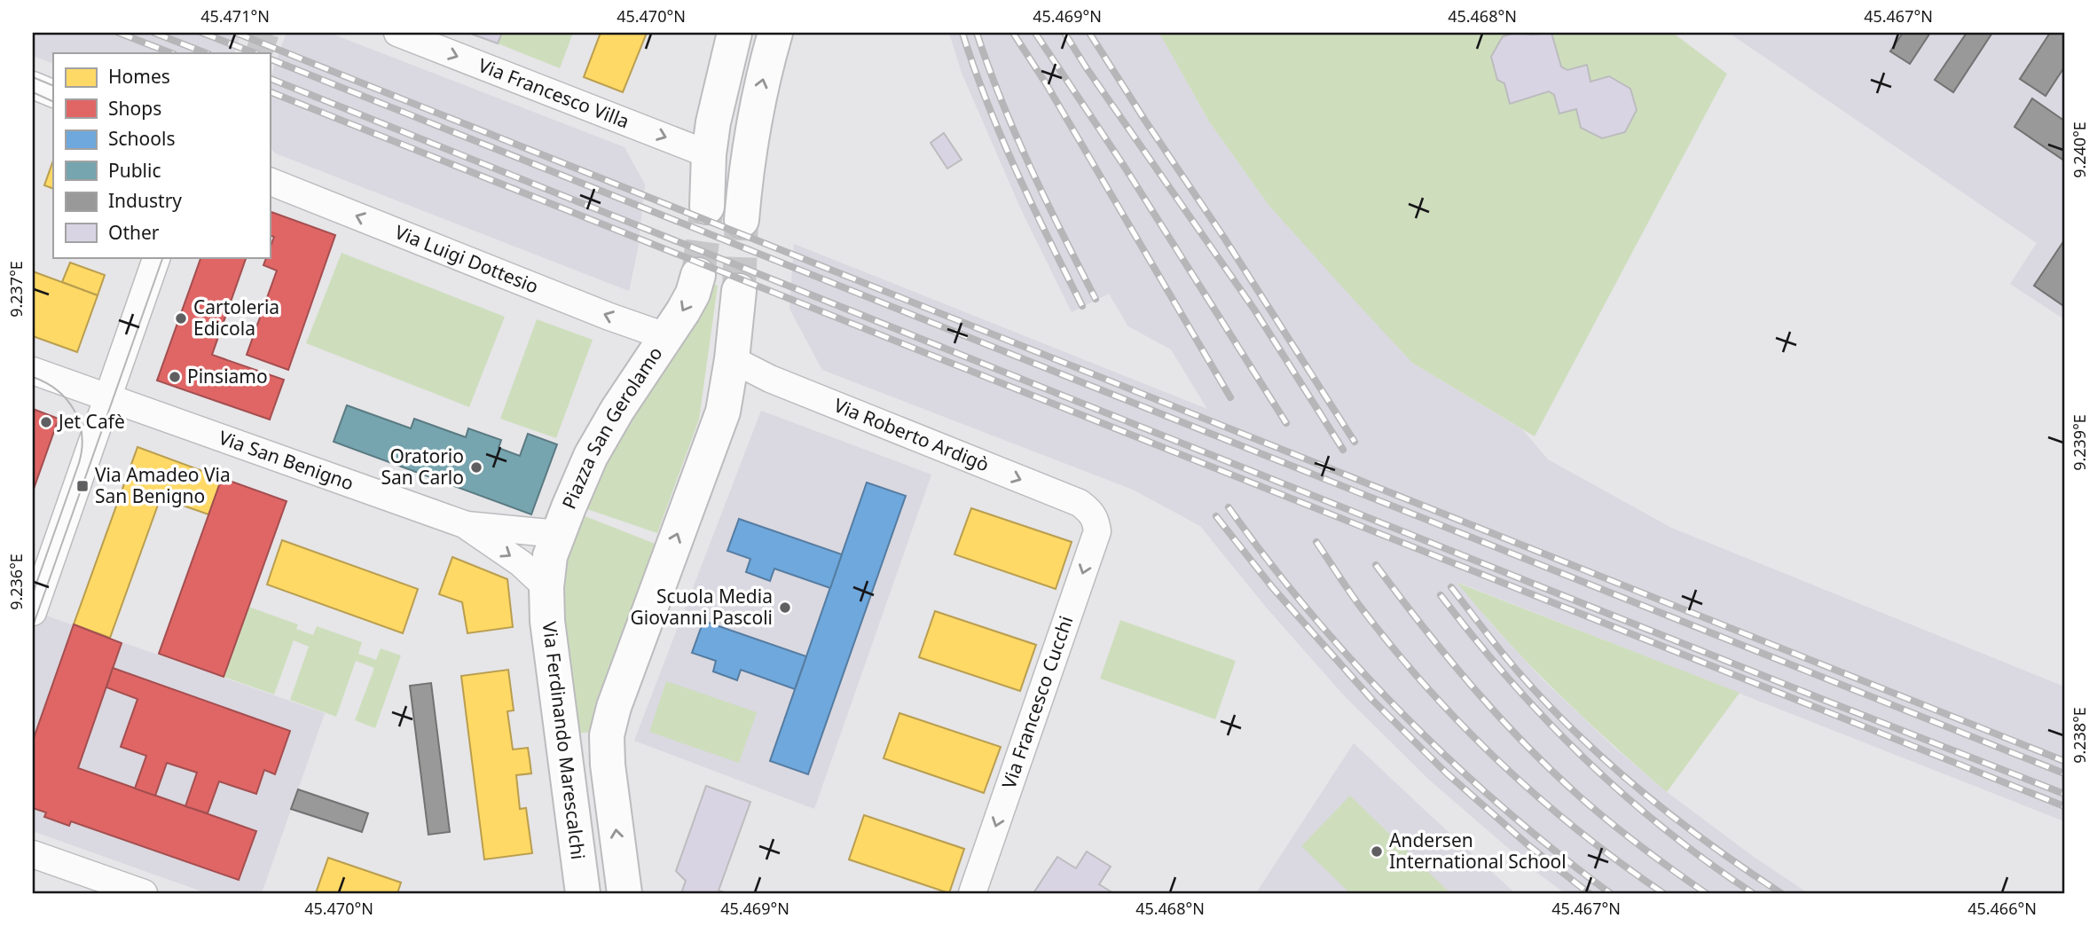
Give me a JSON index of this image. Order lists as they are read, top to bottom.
{
  "streets": {
    "street": [
      "Via Francesco Villa",
      "Via Luigi Dottesio",
      "Piazza San Gerolamo",
      "Via Roberto Ardigò",
      "Via San Benigno",
      "Via Francesco Cucchi",
      "Via Ferdinando Marescalchi"
    ]
  },
  "crossings": [
    ["Via Luigi Dottesio", "Piazza San Gerolamo"],
    ["Piazza San Gerolamo", "Via San Benigno"],
    ["Piazza San Gerolamo", "Via Ferdinando Marescalchi"],
    ["Via Roberto Ardigò", "Via Francesco Cucchi"],
    ["Via San Benigno", "Via Ferdinando Marescalchi"]
  ],
  "one_way": [
    "Via Francesco Villa",
    "Via Luigi Dottesio",
    "Via Roberto Ardigò",
    "Via Francesco Cucchi"
  ],
  "places": {
    "other": [
      "Cartoleria Edicola",
      "Pinsiamo",
      "Jet Cafè",
      "Oratorio San Carlo",
      "Scuola Media Giovanni Pascoli",
      "Andersen International School"
    ],
    "transit": ["Via Amadeo Via San Benigno"]
  },
  "legend": [
    "Homes",
    "Shops",
    "Schools",
    "Public",
    "Industry",
    "Other"
  ],
  "coordinates": [
    "45.471°N",
    "45.470°N",
    "45.469°N",
    "45.468°N",
    "45.467°N",
    "9.240°E",
    "9.237°E",
    "9.239°E",
    "9.236°E",
    "9.238°E",
    "45.466°N"
  ]
}
